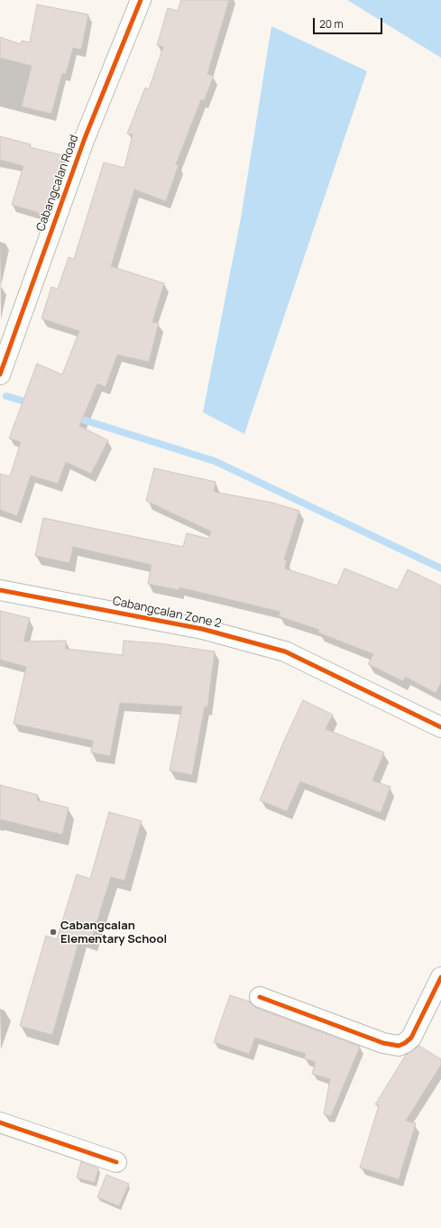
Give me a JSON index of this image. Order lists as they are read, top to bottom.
{
  "streets": {
    "street": ["Cabangcalan Road", "Cabangcalan Zone 2"]
  },
  "places": ["Cabangcalan Elementary School"],
  "scale_bar": "20 m"
}
